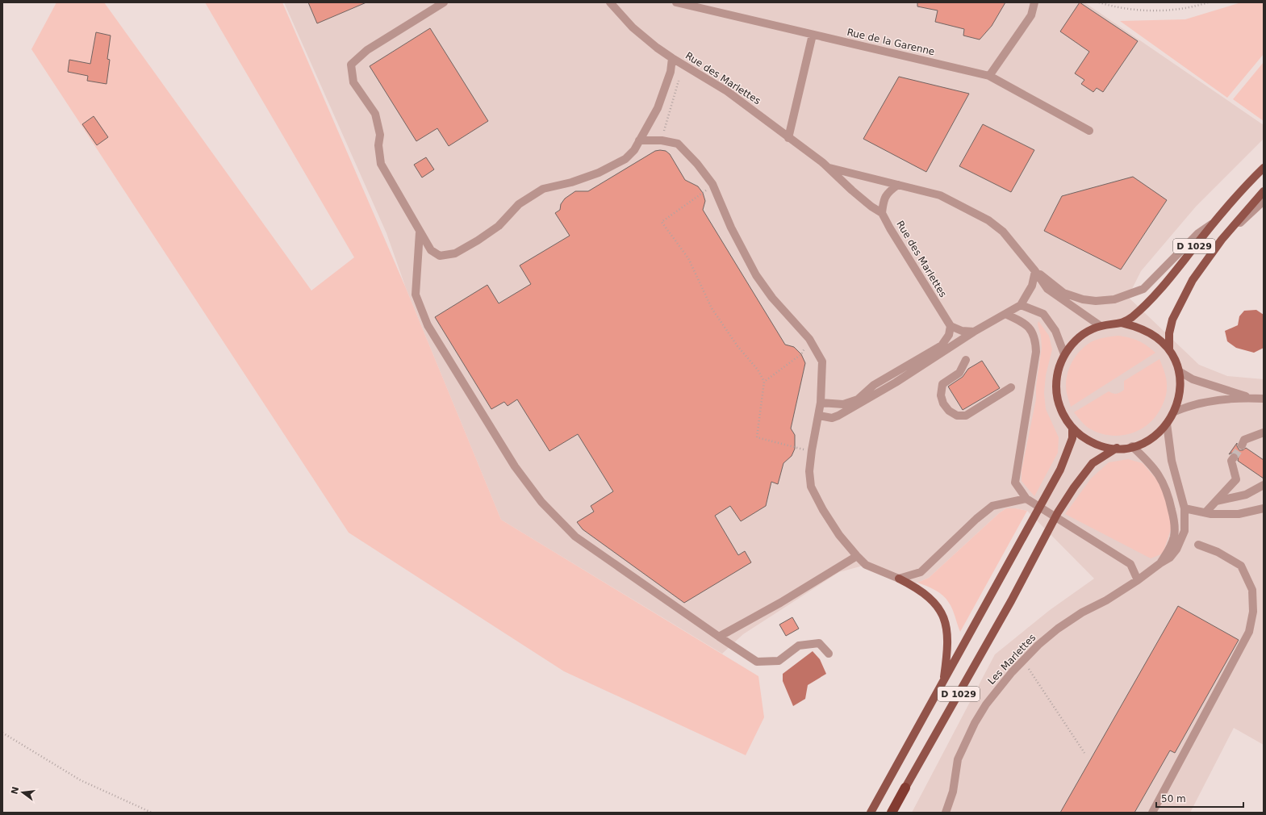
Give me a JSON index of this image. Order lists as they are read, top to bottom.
{
  "streets": {
    "highway": ["D 1029"],
    "street": ["Rue de la Garenne", "Rue des Marlettes", "Les Marlettes"]
  },
  "scale_bar": "50 m",
  "north": "left"
}
